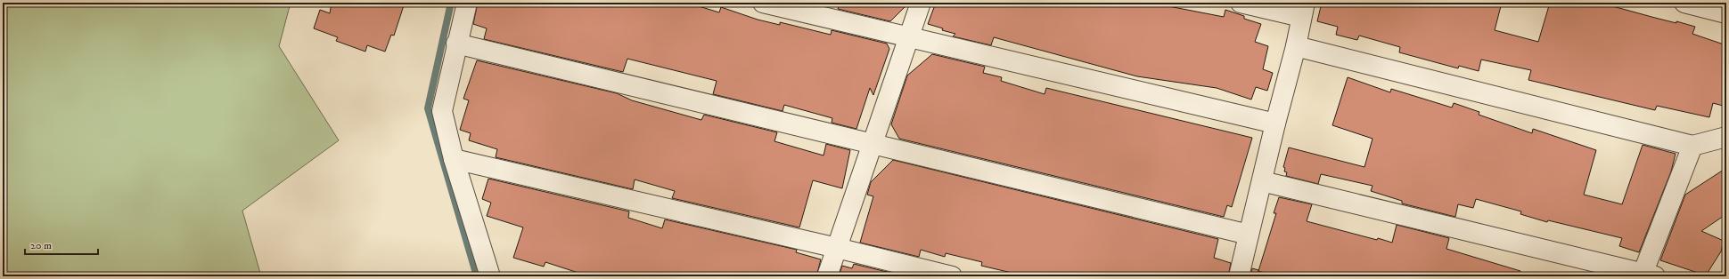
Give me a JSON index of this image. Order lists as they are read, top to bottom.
{
  "scale_bar": "20 m"
}
